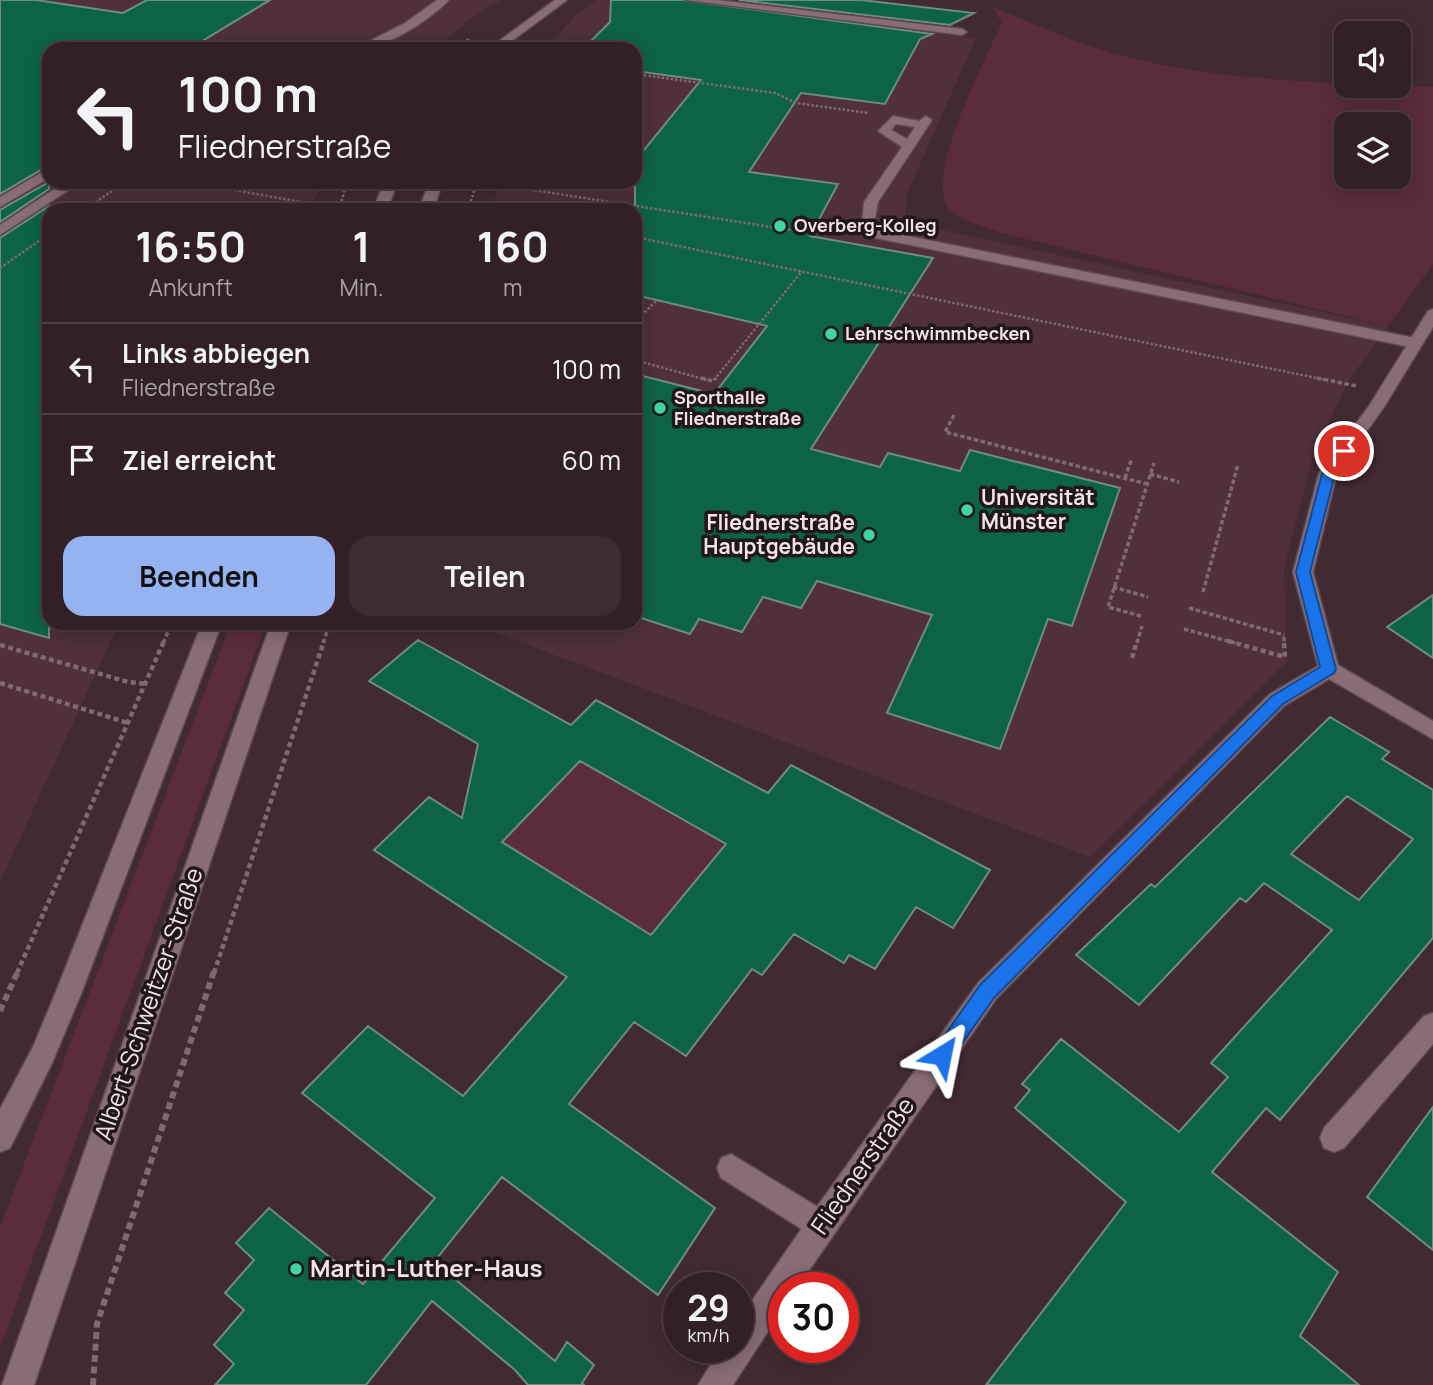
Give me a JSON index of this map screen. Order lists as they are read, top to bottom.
{
  "streets": {
    "street": ["Albert-Schweitzer-Straße", "Fliednerstraße"]
  },
  "places": [
    "Overberg-Kolleg",
    "Lehrschwimmbecken",
    "Sporthalle Fliednerstraße",
    "Universität Münster",
    "Fliednerstraße Hauptgebäude",
    "Martin-Luther-Haus"
  ],
  "page": {
    "turn": ["100 m", "Fliednerstraße"],
    "eta": [
      "16:50",
      "Ankunft",
      "1",
      "Min.",
      "160",
      "m"
    ],
    "list": [
      {
        "name": "Links abbiegen",
        "note": "Fliednerstraße",
        "value": "100 m"
      },
      {
        "name": "Ziel erreicht",
        "value": "60 m"
      }
    ],
    "buttons": ["Beenden", "Teilen"],
    "speed": "29 km/h",
    "limit": "30"
  }
}
